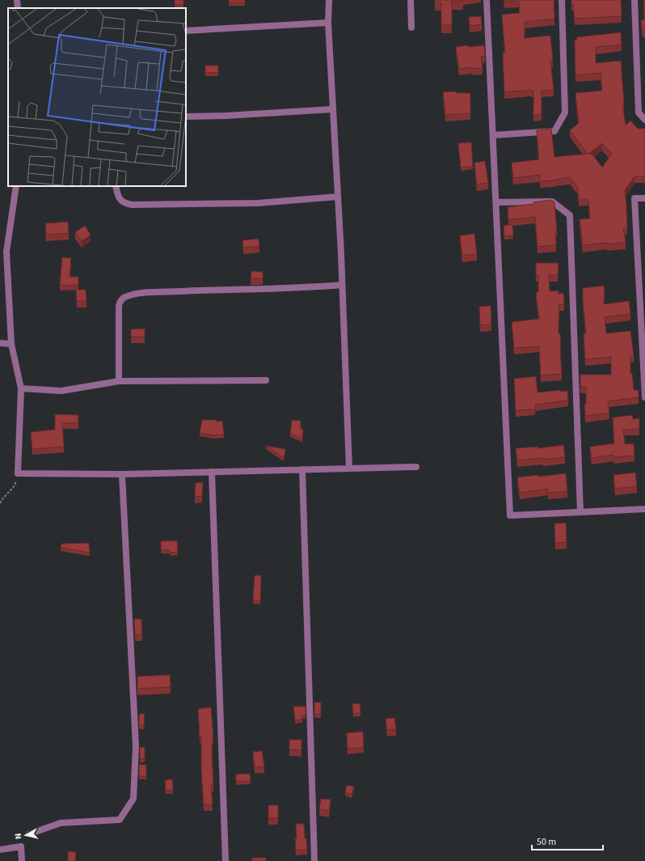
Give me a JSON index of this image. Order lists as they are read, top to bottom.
{
  "scale_bar": "50 m",
  "north": "left"
}
